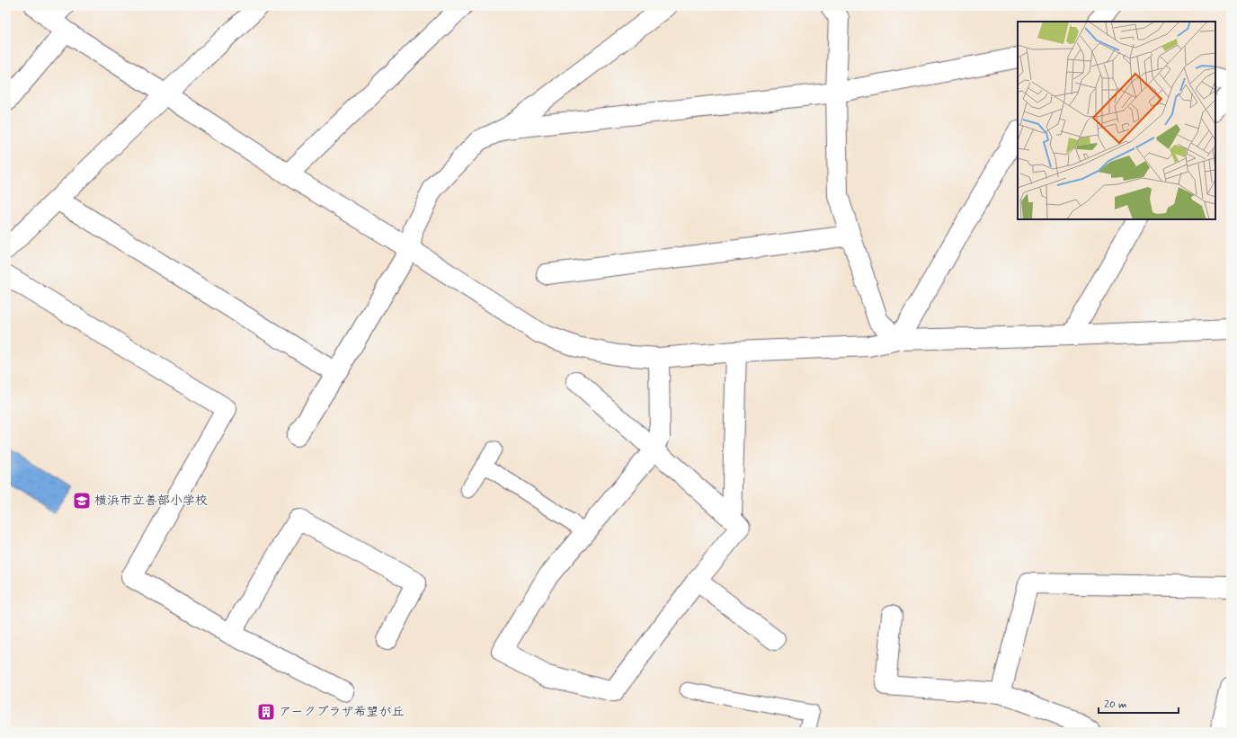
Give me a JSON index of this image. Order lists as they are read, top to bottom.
{
  "places": {
    "school or university": ["横浜市立善部小学校"],
    "building": ["アークプラザ希望が丘"]
  },
  "scale_bar": "20 m"
}
